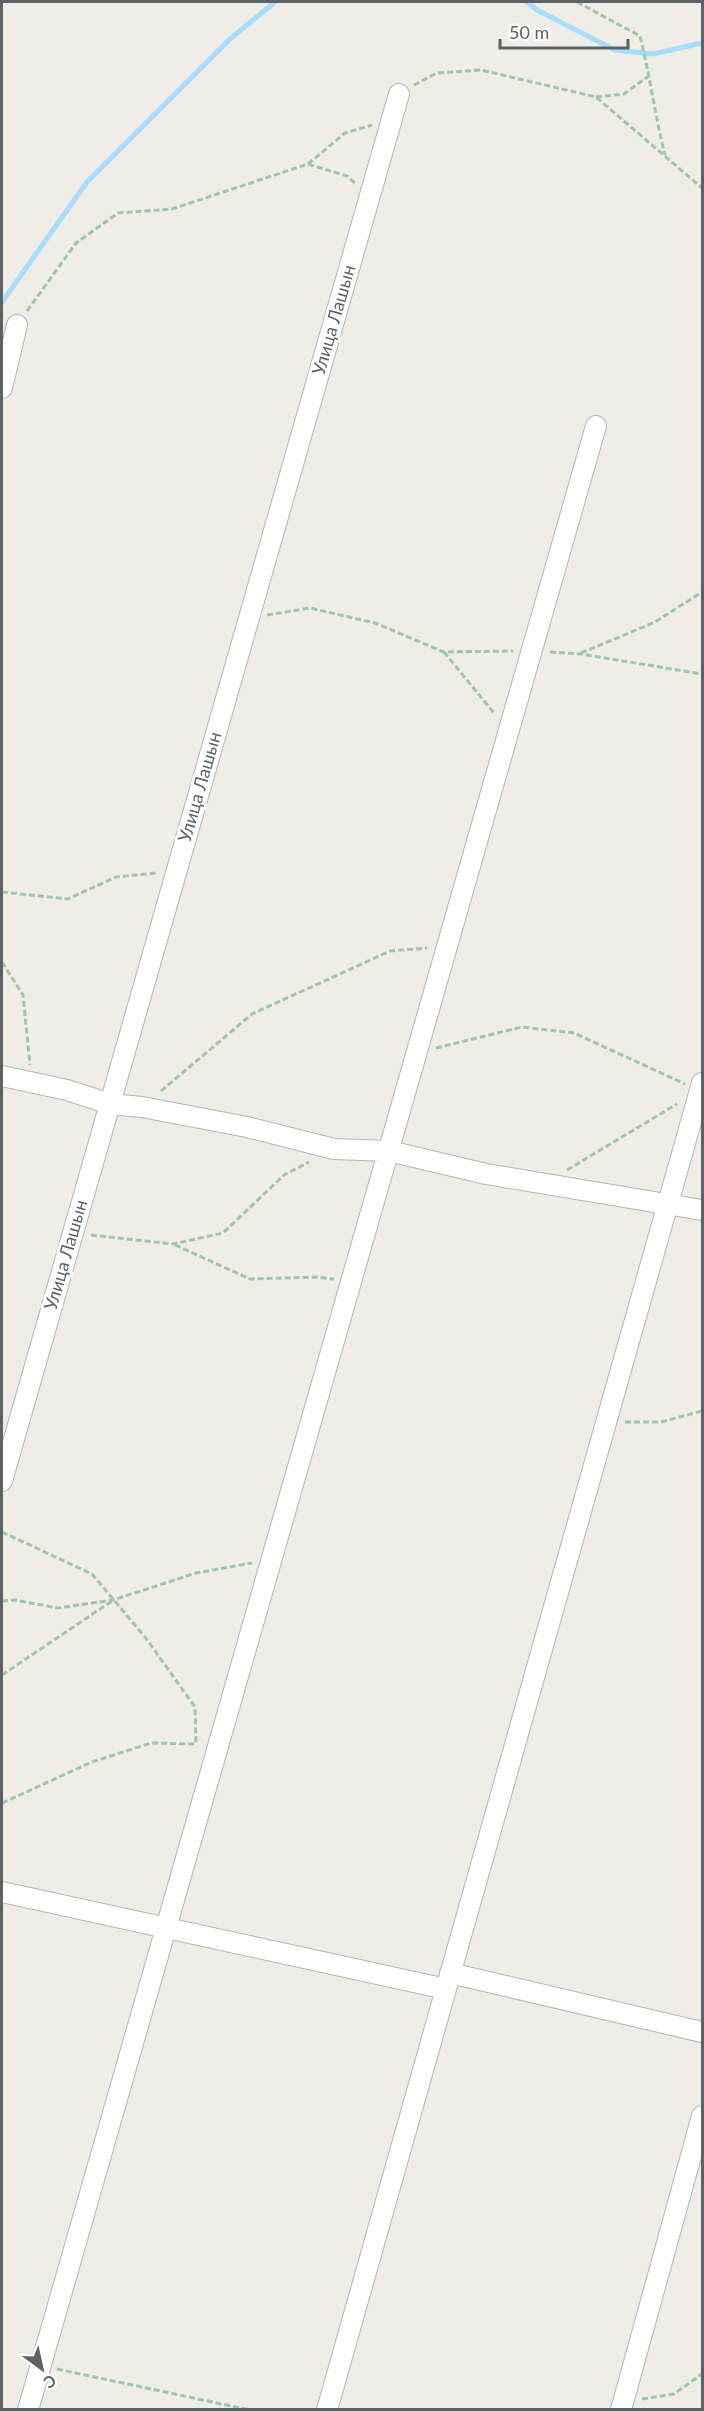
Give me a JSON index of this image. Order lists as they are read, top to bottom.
{
  "streets": {
    "street": ["Улица Лашын"]
  },
  "scale_bar": "50 m",
  "north": "bottom right"
}
